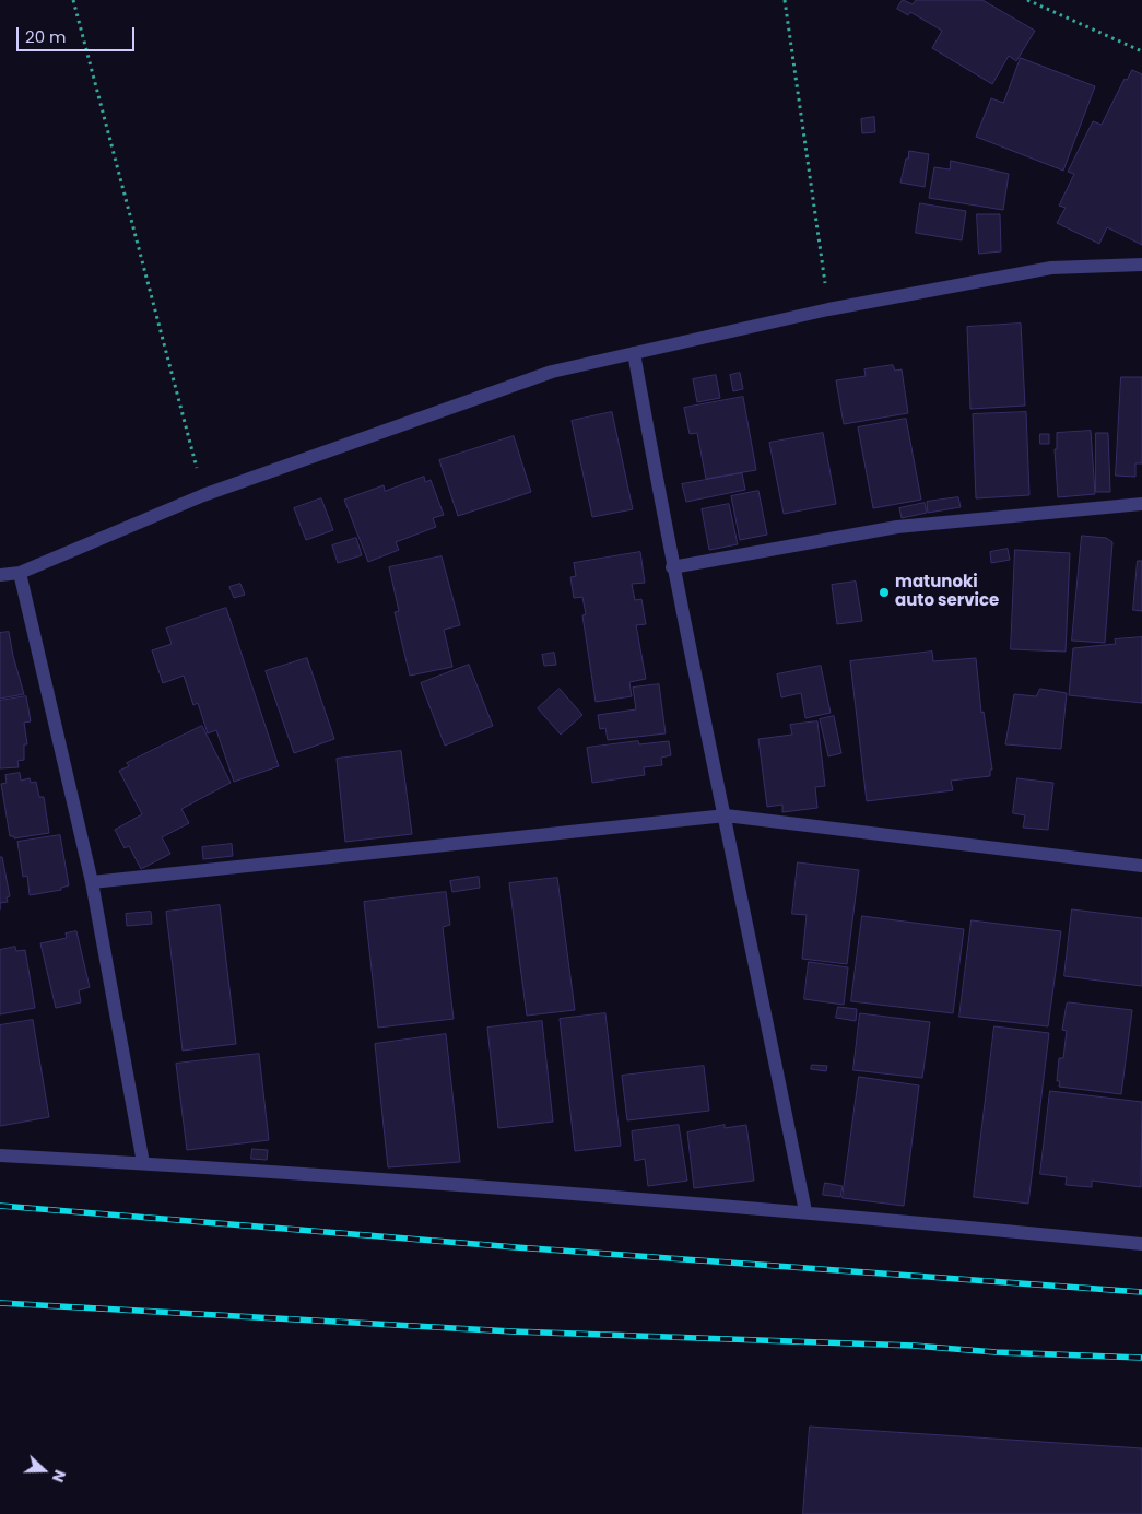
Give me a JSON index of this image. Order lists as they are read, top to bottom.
{
  "places": ["matunoki auto service"],
  "scale_bar": "20 m",
  "north": "right"
}
